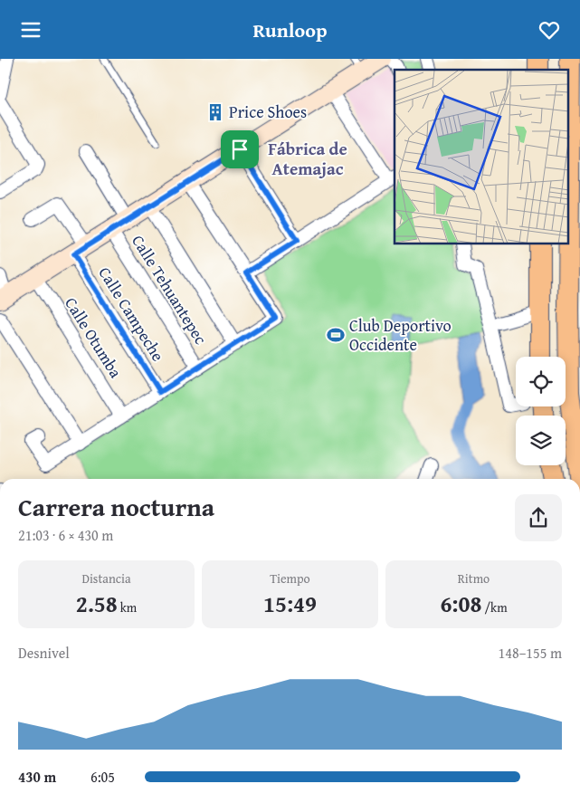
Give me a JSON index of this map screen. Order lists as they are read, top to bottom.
{
  "streets": {
    "street": ["Calle Tehuantepec", "Calle Campeche", "Calle Otumba"]
  },
  "districts": ["Fábrica de Atemajac"],
  "places": {
    "building": ["Price Shoes"],
    "sports": ["Club Deportivo Occidente"]
  },
  "page": {
    "header": "Runloop",
    "heading": ["Carrera nocturna", "21:03 · 6 × 430 m"],
    "stats": [
      ["Distancia", "2.58 km"],
      ["Tiempo", "15:49"],
      ["Ritmo", "6:08 /km"]
    ],
    "chart": ["Desnivel", "148–155 m"],
    "list": [
      {
        "name": "430 m",
        "note": "6:05"
      }
    ]
  }
}
